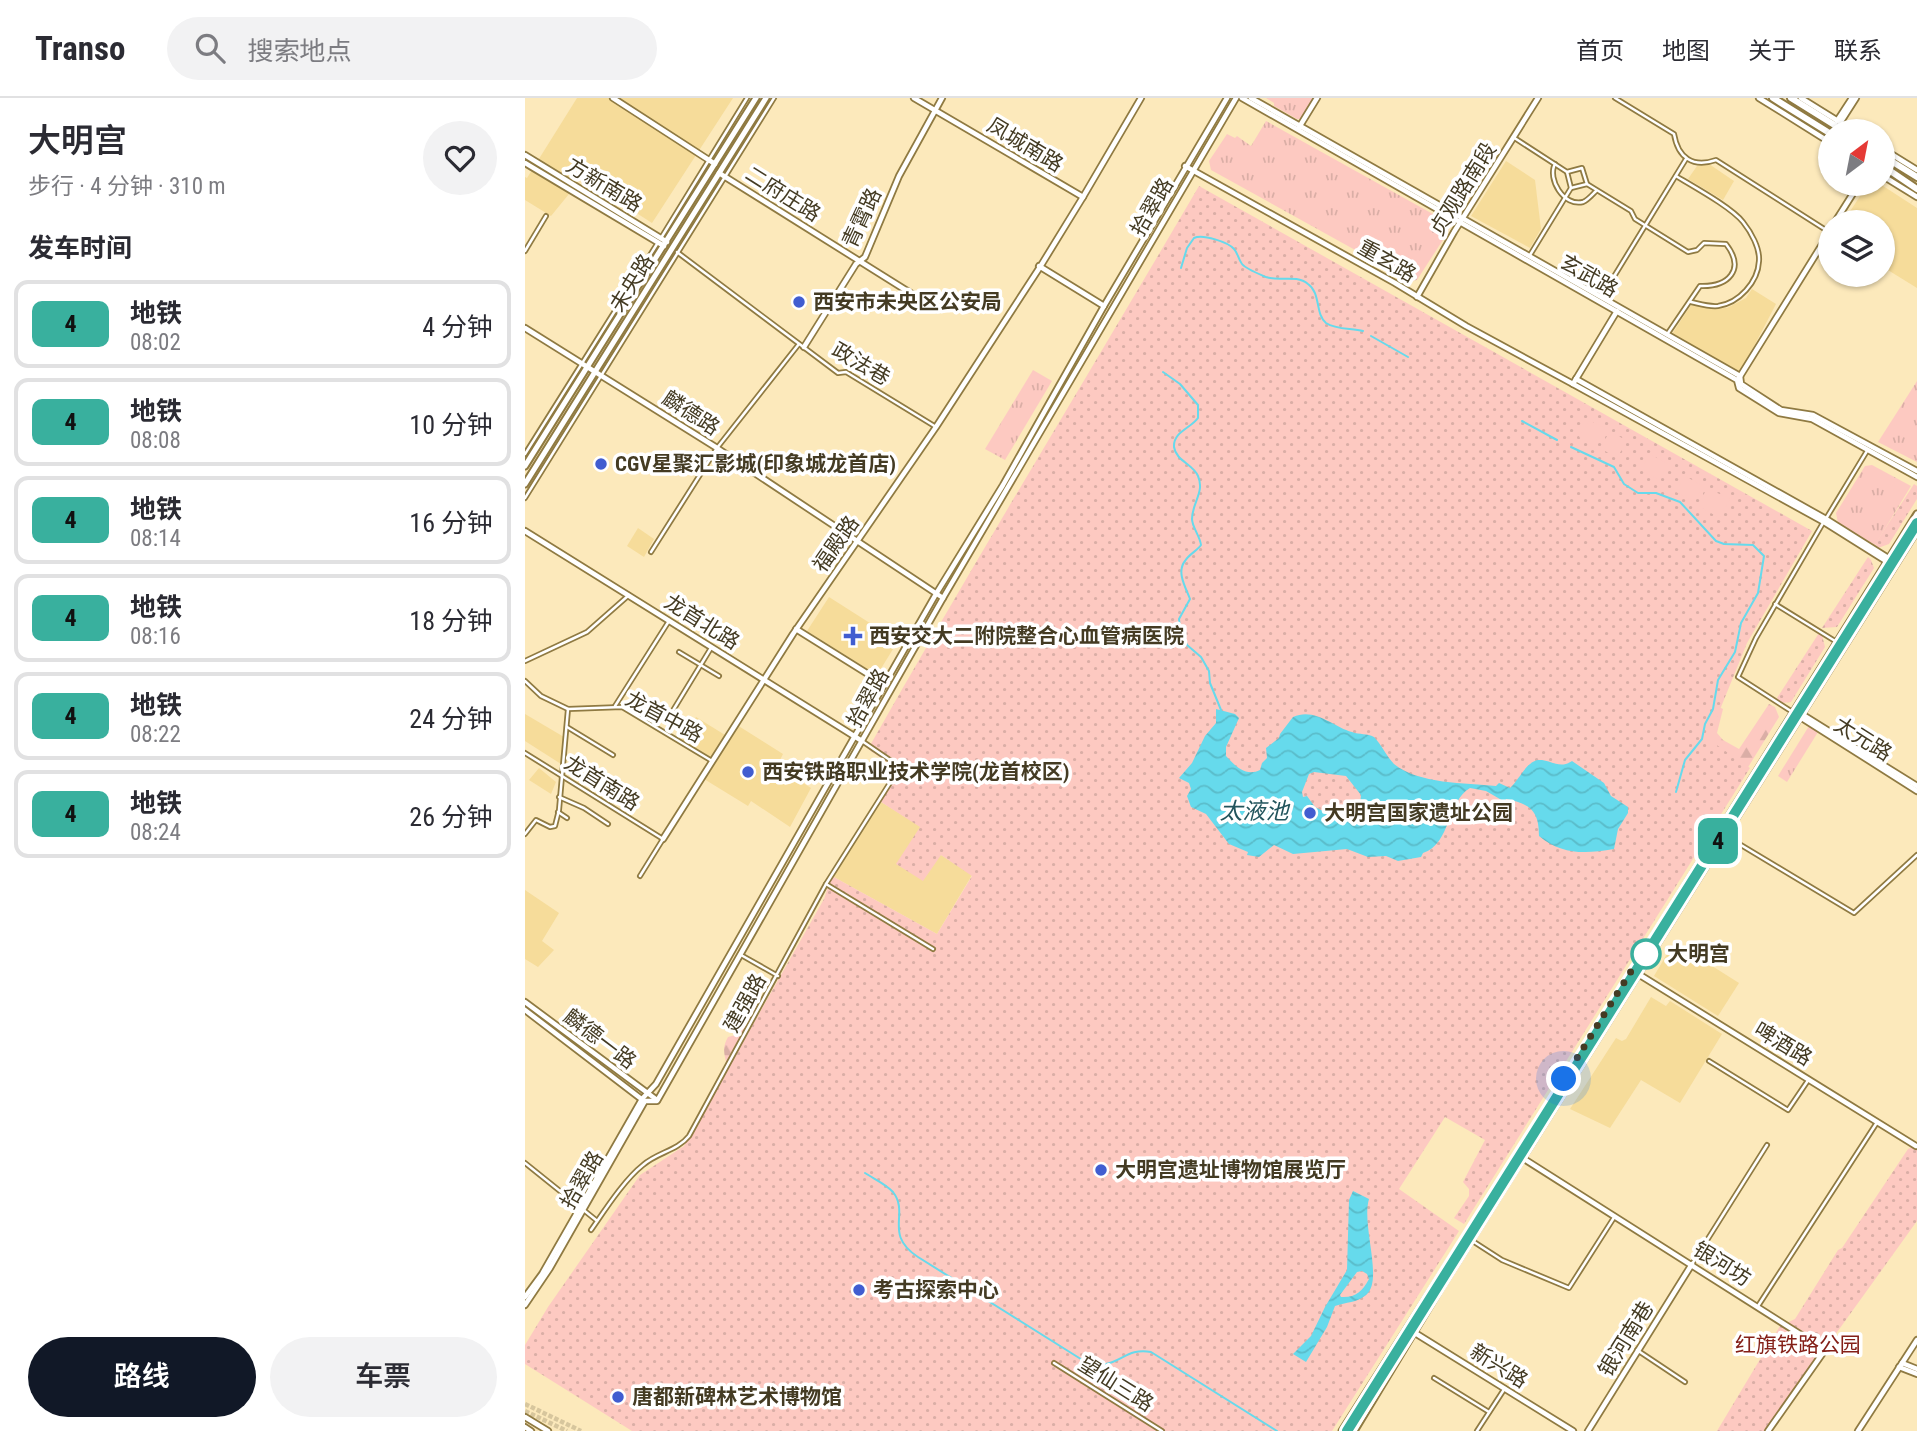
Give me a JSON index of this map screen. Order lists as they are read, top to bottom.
{
  "streets": {
    "main road": ["未央路"],
    "street": [
      "凤城南路",
      "方新南路",
      "贞观路南段",
      "二府庄路",
      "拾翠路",
      "青霄路",
      "重玄路",
      "玄武路",
      "政法巷",
      "麟德路",
      "福殿路",
      "龙首北路",
      "龙首中路",
      "太元路",
      "龙首南路",
      "建强路",
      "麟德一路",
      "啤酒路",
      "银河坊",
      "银河南巷",
      "新兴路",
      "望仙三路"
    ]
  },
  "crossings": [
    ["凤城南路", "青霄路"],
    ["凤城南路", "福殿路"],
    ["方新南路", "未央路"],
    ["贞观路南段", "重玄路"],
    ["贞观路南段", "玄武路"],
    ["二府庄路", "青霄路"],
    ["二府庄路", "未央路"],
    ["拾翠路", "重玄路"],
    ["拾翠路", "麟德路"],
    ["拾翠路", "龙首北路"],
    ["拾翠路", "建强路"],
    ["拾翠路", "麟德一路"],
    ["青霄路", "政法巷"],
    ["未央路", "政法巷"],
    ["未央路", "麟德路"],
    ["政法巷", "福殿路"],
    ["麟德路", "福殿路"],
    ["福殿路", "龙首北路"],
    ["福殿路", "龙首中路"],
    ["福殿路", "龙首南路"],
    ["龙首北路", "建强路"],
    ["银河坊", "银河南巷"]
  ],
  "water": ["太液池"],
  "parks": ["红旗铁路公园"],
  "places": {
    "other": [
      "西安市未央区公安局",
      "CGV星聚汇影城(印象城龙首店)",
      "西安铁路职业技术学院(龙首校区)",
      "大明宫国家遗址公园",
      "大明宫",
      "大明宫遗址博物馆展览厅",
      "考古探索中心",
      "唐都新碑林艺术博物馆"
    ],
    "health": ["西安交大二附院整合心血管病医院"]
  },
  "lines": ["metro line 4"],
  "north": "top right",
  "page": {
    "header": "Transo",
    "search": "搜索地点",
    "nav": [
      "首页",
      "地图",
      "关于",
      "联系"
    ],
    "heading": [
      ["大明宫", "步行 · 4 分钟 · 310 m"],
      "发车时间"
    ],
    "on_map": "4",
    "list": [
      {
        "mark": "4",
        "name": "地铁",
        "note": "08:02",
        "value": "4 分钟"
      },
      {
        "mark": "4",
        "name": "地铁",
        "note": "08:08",
        "value": "10 分钟"
      },
      {
        "mark": "4",
        "name": "地铁",
        "note": "08:14",
        "value": "16 分钟"
      },
      {
        "mark": "4",
        "name": "地铁",
        "note": "08:16",
        "value": "18 分钟"
      },
      {
        "mark": "4",
        "name": "地铁",
        "note": "08:22",
        "value": "24 分钟"
      },
      {
        "mark": "4",
        "name": "地铁",
        "note": "08:24",
        "value": "26 分钟"
      }
    ],
    "buttons": ["路线", "车票"]
  }
}
